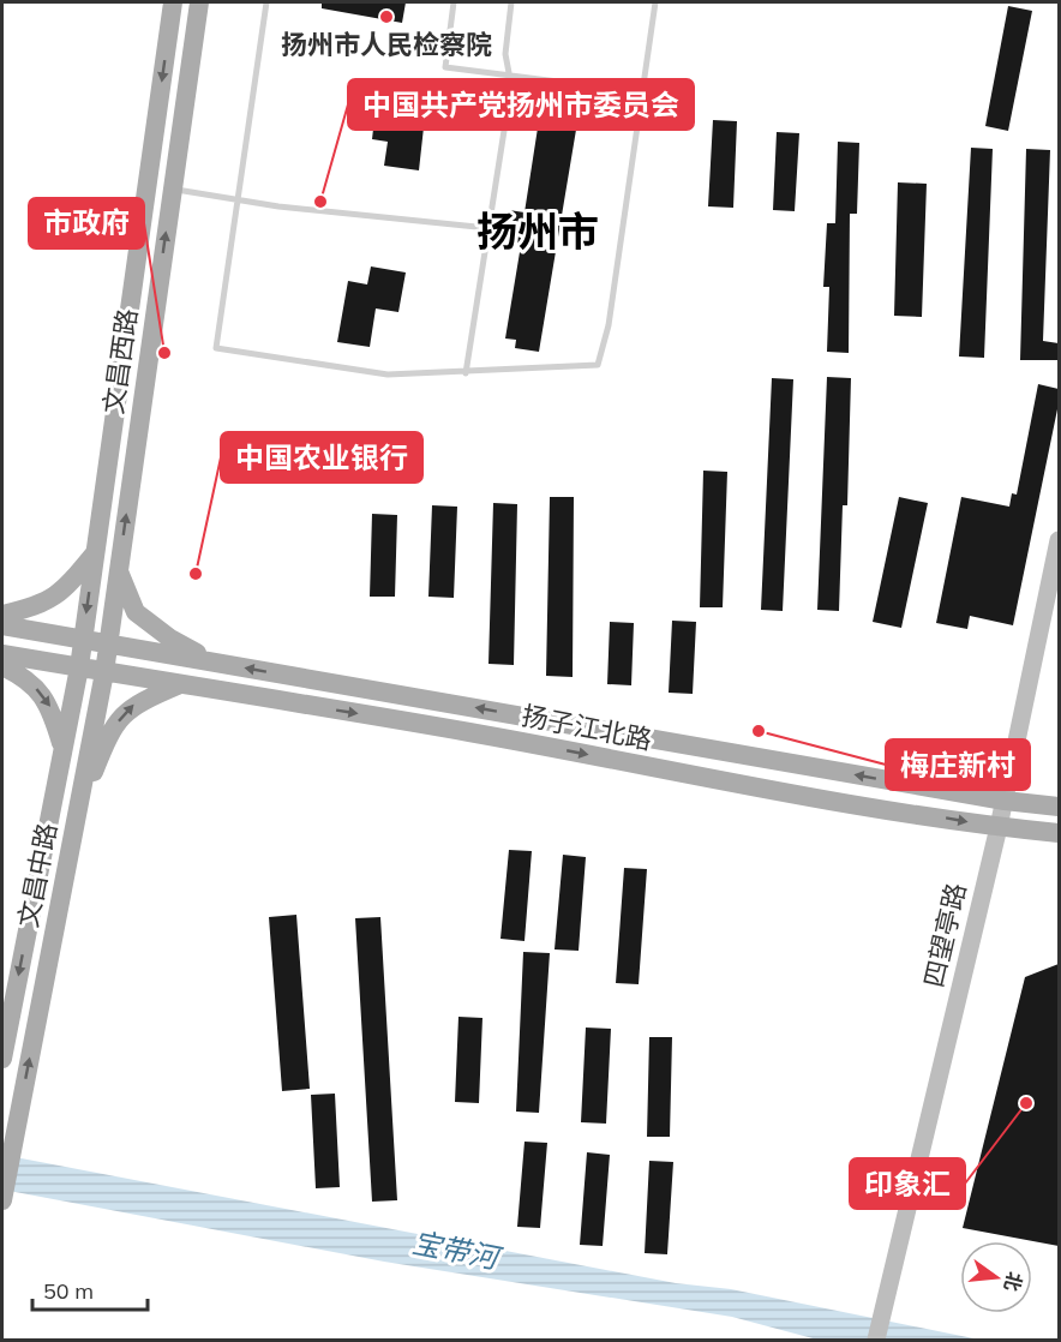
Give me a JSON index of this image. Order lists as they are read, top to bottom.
{
  "streets": {
    "main road": ["文昌西路", "扬子江北路", "文昌中路"],
    "street": ["四望亭路"]
  },
  "crossings": [
    ["文昌西路", "扬子江北路"],
    ["文昌西路", "文昌中路"],
    ["扬子江北路", "文昌中路"],
    ["扬子江北路", "四望亭路"]
  ],
  "districts": ["扬州市"],
  "water": ["宝带河"],
  "places": [
    "扬州市人民检察院",
    "中国共产党扬州市委员会",
    "市政府",
    "中国农业银行",
    "梅庄新村",
    "印象汇"
  ],
  "scale_bar": "50 m",
  "north": "right"
}
